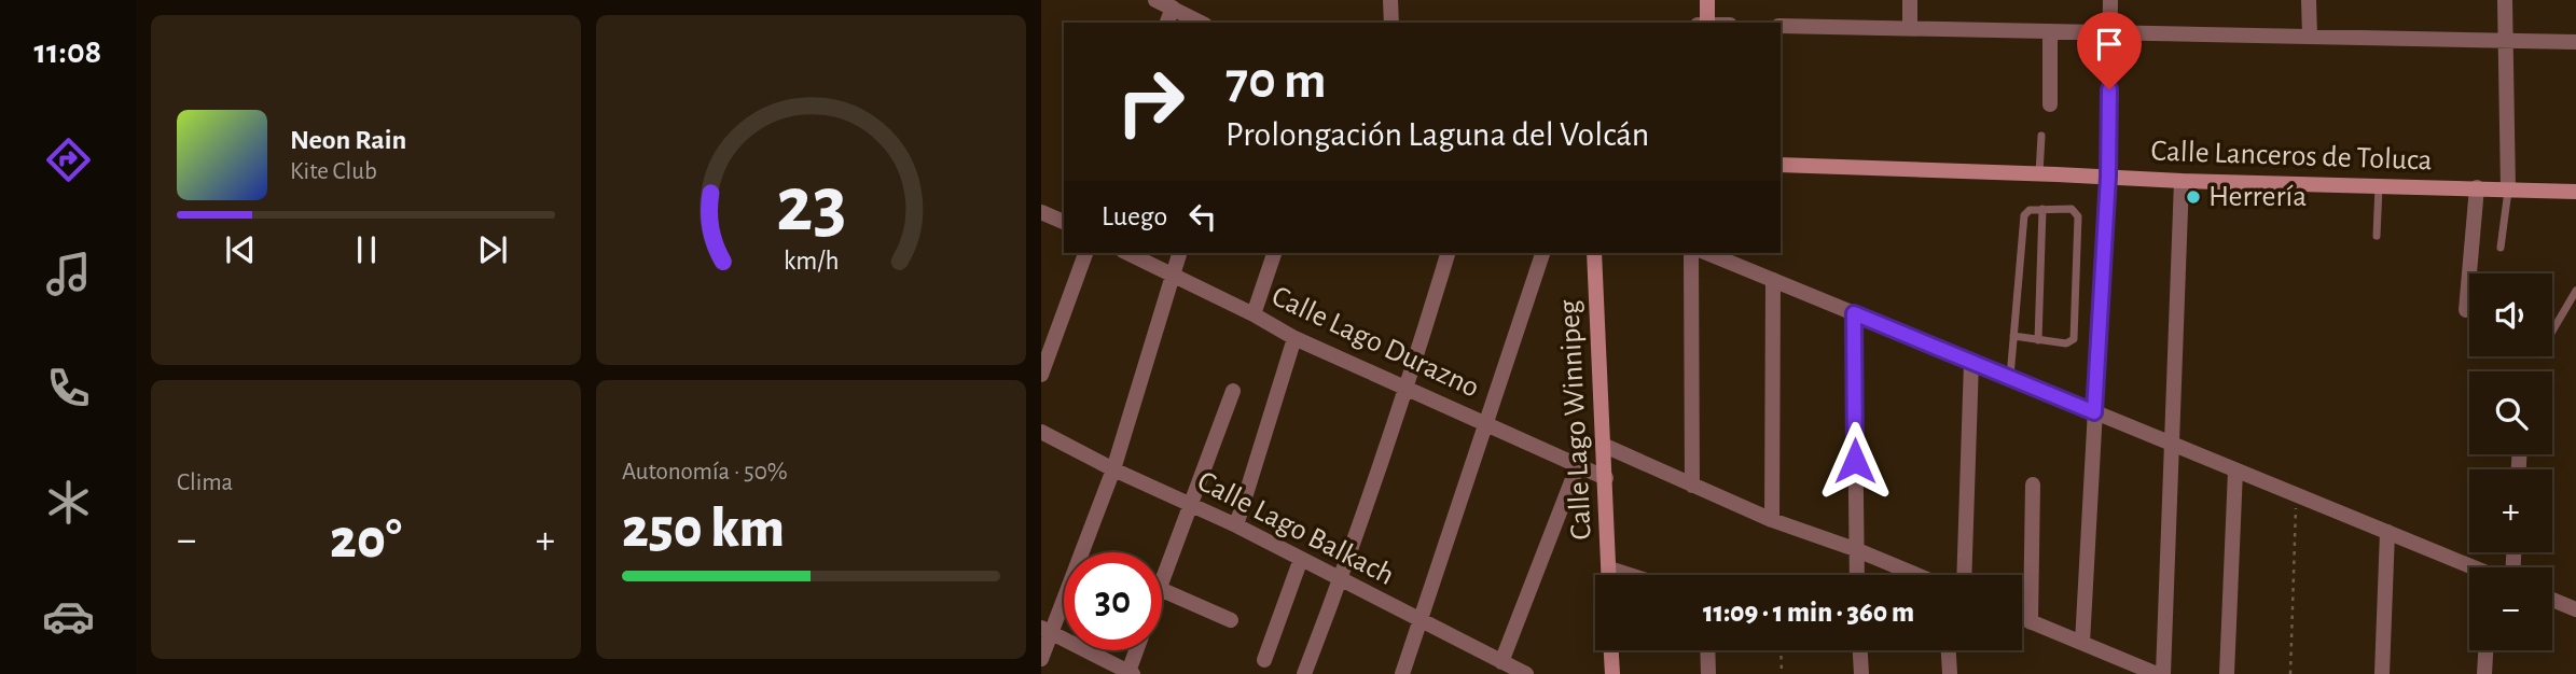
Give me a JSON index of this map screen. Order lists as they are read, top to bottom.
{
  "streets": {
    "main road": ["Calle Lanceros de Toluca", "Calle Lago Winnipeg"],
    "street": ["Calle Lago Durazno", "Calle Lago Balkach"]
  },
  "crossings": [
    ["Calle Lago Durazno", "Calle Lago Winnipeg"]
  ],
  "places": ["Herrería"],
  "page": {
    "tabs": "11:08",
    "turn": ["70 m", "Prolongación Laguna del Volcán"],
    "song": ["Neon Rain", "Kite Club"],
    "then": "Luego",
    "map_buttons": ["+", "−"],
    "tile": [
      "Clima",
      ["Autonomía · 50%", "250 km"]
    ],
    "heat": ["−", "20°", "+"],
    "limit": "30",
    "trip": "11:09 · 1 min · 360 m",
    "gauge": ["23", "km/h"]
  }
}
